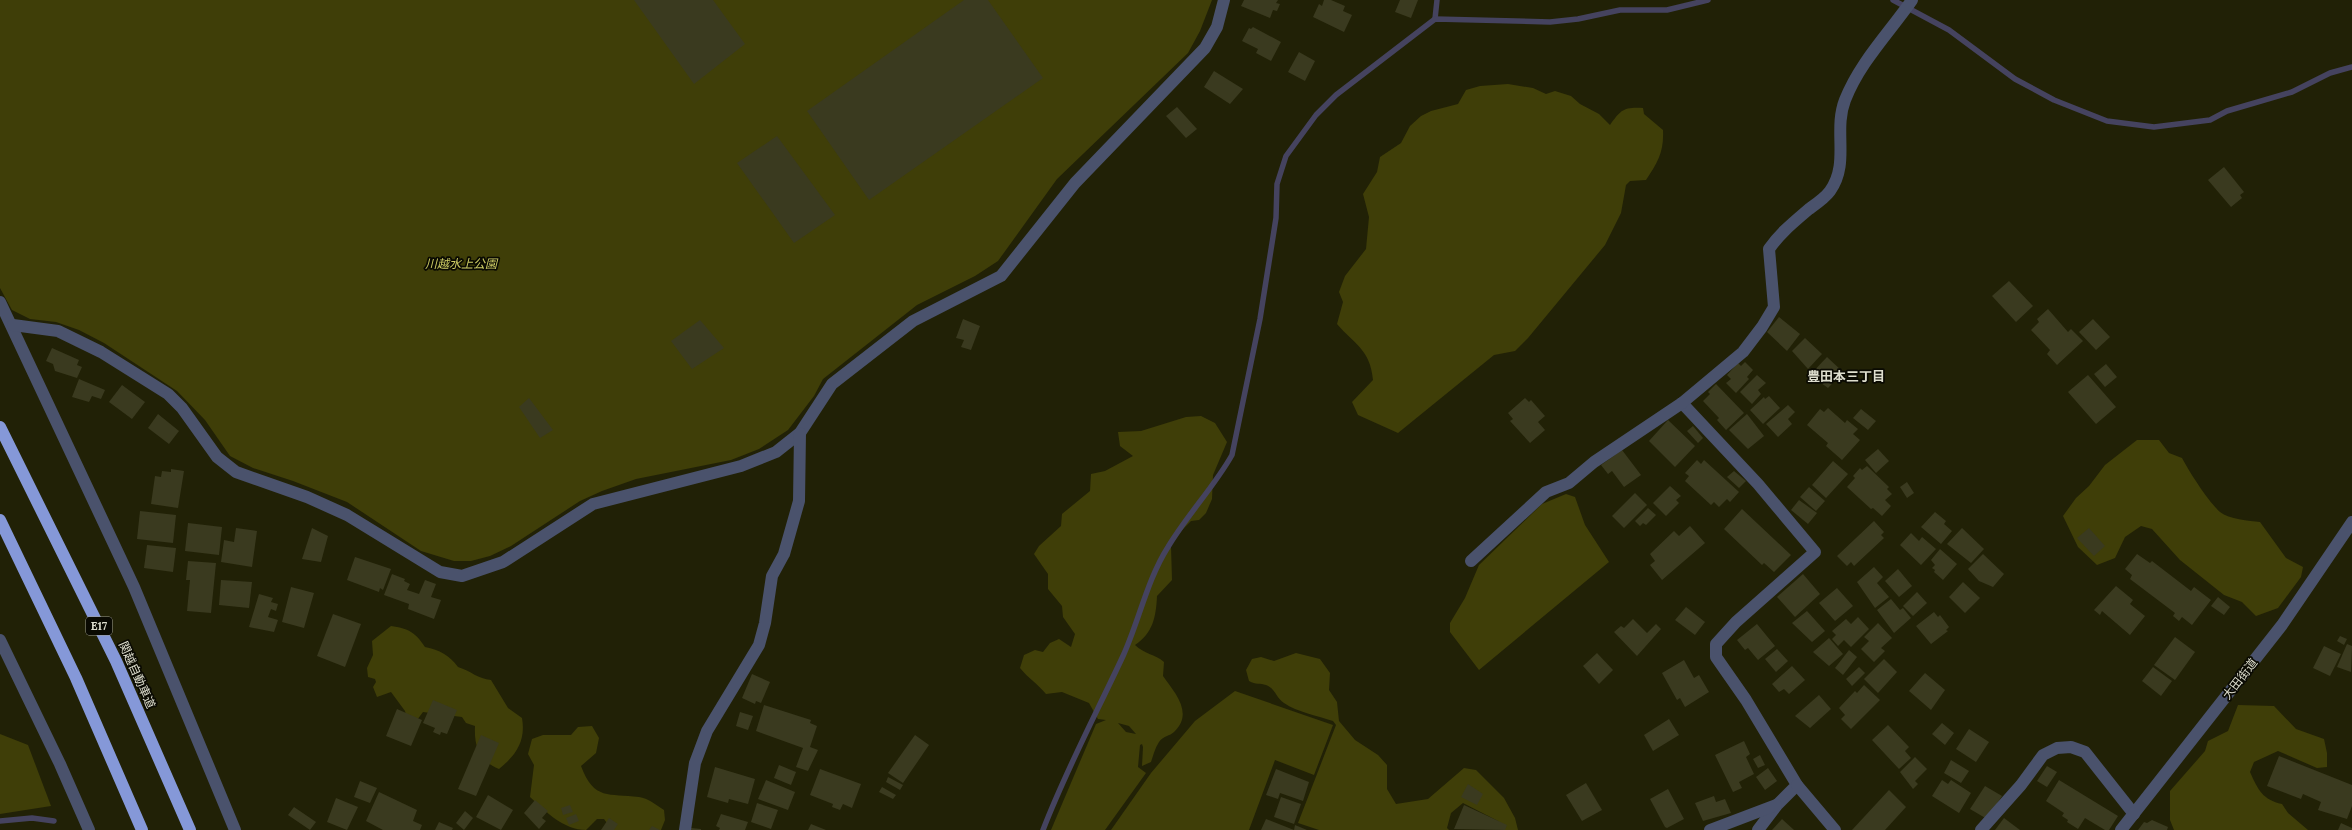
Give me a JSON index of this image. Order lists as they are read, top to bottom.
{
  "streets": {
    "highway": ["E17", "関越自動車道"],
    "street": ["大田街道"]
  },
  "districts": ["豊田本三丁目"],
  "parks": ["川越水上公園"]
}
